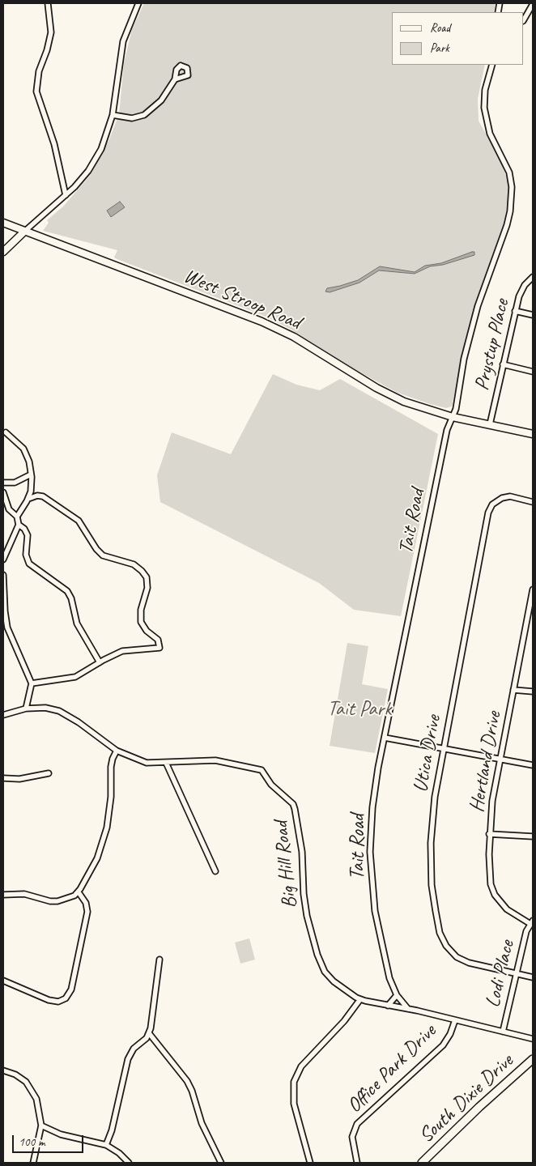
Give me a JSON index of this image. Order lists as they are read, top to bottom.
{
  "streets": {
    "main road": ["West Stroop Road", "South Dixie Drive"],
    "street": [
      "Prystup Place",
      "Tait Road",
      "Utica Drive",
      "Hertland Drive",
      "Big Hill Road",
      "Lodi Place",
      "Office Park Drive"
    ]
  },
  "crossings": [
    ["West Stroop Road", "Prystup Place"],
    ["West Stroop Road", "Tait Road"],
    ["Tait Road", "Big Hill Road"],
    ["Utica Drive", "Lodi Place"],
    ["Hertland Drive", "Lodi Place"],
    ["Big Hill Road", "Lodi Place"],
    ["Big Hill Road", "Office Park Drive"]
  ],
  "parks": ["Tait Park"],
  "legend": ["Road", "Park"],
  "scale_bar": "100 m"
}
